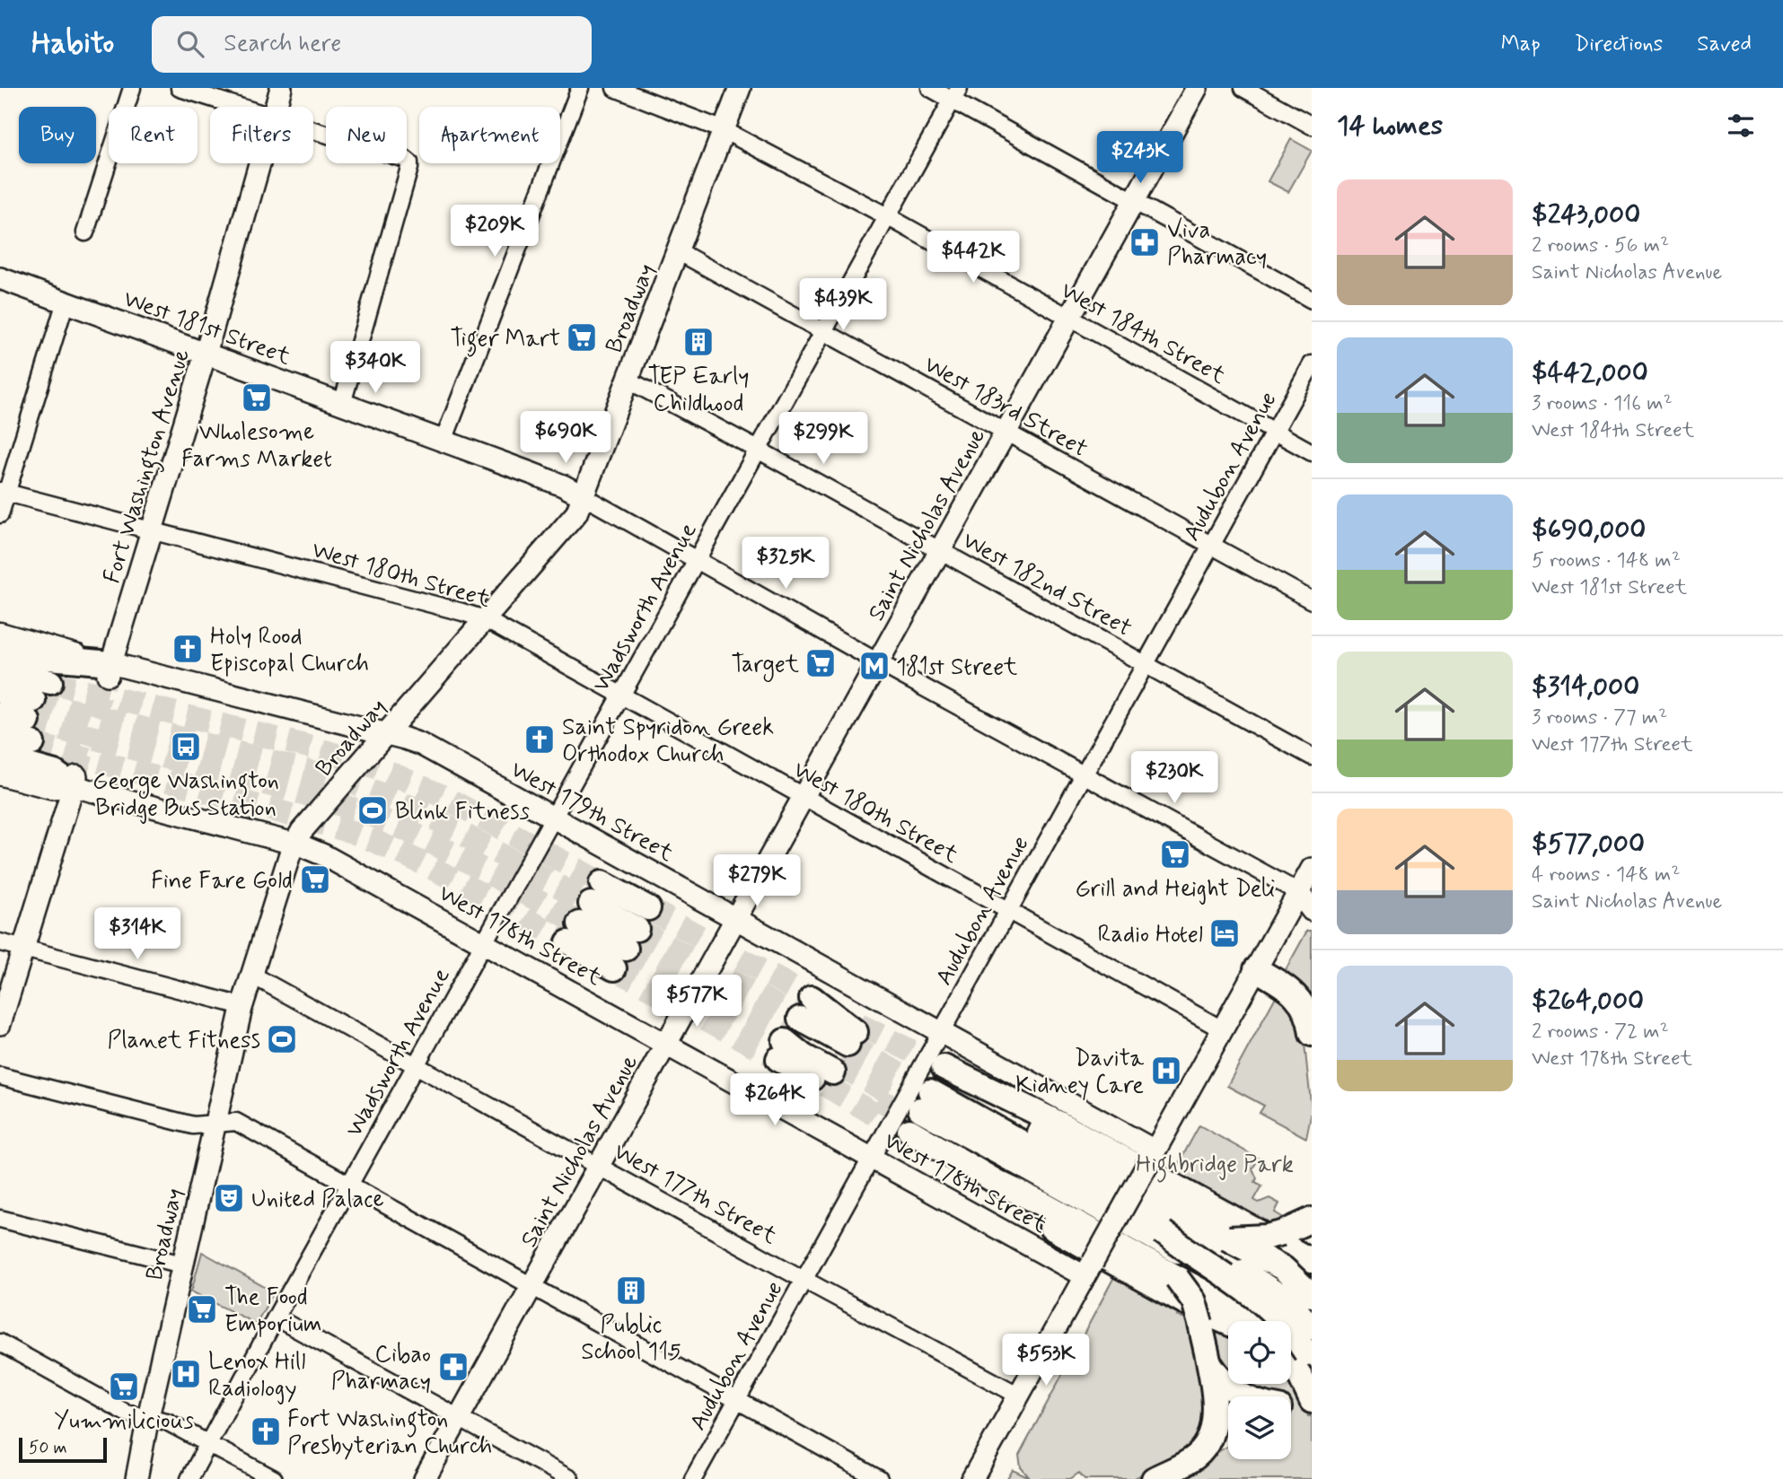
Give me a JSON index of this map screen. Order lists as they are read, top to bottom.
{
  "streets": {
    "main road": [
      "Broadway",
      "West 181st Street",
      "Fort Washington Avenue",
      "Saint Nicholas Avenue",
      "West 179th Street",
      "West 178th Street"
    ],
    "street": [
      "West 184th Street",
      "West 183rd Street",
      "Audubon Avenue",
      "West 180th Street",
      "West 182nd Street",
      "Wadsworth Avenue",
      "West 177th Street"
    ]
  },
  "crossings": [
    ["Broadway", "West 181st Street"],
    ["Broadway", "West 184th Street"],
    ["Broadway", "West 183rd Street"],
    ["Broadway", "West 180th Street"],
    ["Broadway", "West 182nd Street"],
    ["Broadway", "West 179th Street"],
    ["Broadway", "West 178th Street"],
    ["Broadway", "West 177th Street"],
    ["West 181st Street", "Fort Washington Avenue"],
    ["West 181st Street", "Audubon Avenue"],
    ["West 181st Street", "Saint Nicholas Avenue"],
    ["West 181st Street", "Wadsworth Avenue"],
    ["West 184th Street", "Audubon Avenue"],
    ["West 184th Street", "Saint Nicholas Avenue"],
    ["West 184th Street", "Wadsworth Avenue"],
    ["West 183rd Street", "Audubon Avenue"],
    ["West 183rd Street", "Saint Nicholas Avenue"],
    ["West 183rd Street", "Wadsworth Avenue"],
    ["Fort Washington Avenue", "West 180th Street"],
    ["Fort Washington Avenue", "West 179th Street"],
    ["Audubon Avenue", "West 180th Street"],
    ["Audubon Avenue", "West 182nd Street"],
    ["Audubon Avenue", "West 179th Street"],
    ["Audubon Avenue", "West 178th Street"],
    ["Audubon Avenue", "West 177th Street"],
    ["Saint Nicholas Avenue", "West 180th Street"],
    ["Saint Nicholas Avenue", "West 182nd Street"],
    ["Saint Nicholas Avenue", "West 179th Street"],
    ["Saint Nicholas Avenue", "West 178th Street"],
    ["Saint Nicholas Avenue", "West 177th Street"],
    ["West 180th Street", "Wadsworth Avenue"],
    ["West 182nd Street", "Wadsworth Avenue"],
    ["Wadsworth Avenue", "West 179th Street"],
    ["Wadsworth Avenue", "West 178th Street"],
    ["Wadsworth Avenue", "West 177th Street"]
  ],
  "parks": ["Highbridge Park"],
  "places": {
    "pharmacy": ["Viva Pharmacy", "Cibao Pharmacy"],
    "supermarket": [
      "Tiger Mart",
      "Wholesome Farms Market",
      "Target",
      "Grill and Height Deli",
      "Fine Fare Gold",
      "The Food Emporium",
      "Yummilicious"
    ],
    "building": ["TEP Early Childhood", "Public School 115"],
    "church": ["Holy Rood Episcopal Church", "Saint Spyridon Greek Orthodox Church", "Fort Washington Presbyterian Church"],
    "metro station": ["181st Street"],
    "bus stop": ["George Washington Bridge Bus Station"],
    "sports": ["Blink Fitness", "Planet Fitness"],
    "hotel": ["Radio Hotel"],
    "hospital": ["Davita Kidney Care", "Lenox Hill Radiology"],
    "theatre": ["United Palace"]
  },
  "scale_bar": "50 m",
  "page": {
    "header": "Habito",
    "search": "Search here",
    "nav": ["Map", "Directions", "Saved"],
    "heading": "14 homes",
    "chip": [
      "Buy",
      "Rent",
      "Filters",
      "New",
      "Apartment"
    ],
    "price": [
      "$243K",
      "$209K",
      "$442K",
      "$439K",
      "$340K",
      "$690K",
      "$299K",
      "$325K",
      "$230K",
      "$279K",
      "$314K",
      "$577K",
      "$264K",
      "$553K"
    ],
    "list": [
      {
        "name": "$243,000",
        "note": "2 rooms · 56 m² · Saint Nicholas Avenue"
      },
      {
        "name": "$442,000",
        "note": "3 rooms · 116 m² · West 184th Street"
      },
      {
        "name": "$690,000",
        "note": "5 rooms · 148 m² · West 181st Street"
      },
      {
        "name": "$314,000",
        "note": "3 rooms · 77 m² · West 177th Street"
      },
      {
        "name": "$577,000",
        "note": "4 rooms · 148 m² · Saint Nicholas Avenue"
      },
      {
        "name": "$264,000",
        "note": "2 rooms · 72 m² · West 178th Street"
      }
    ],
    "scale": "50 m"
  }
}
